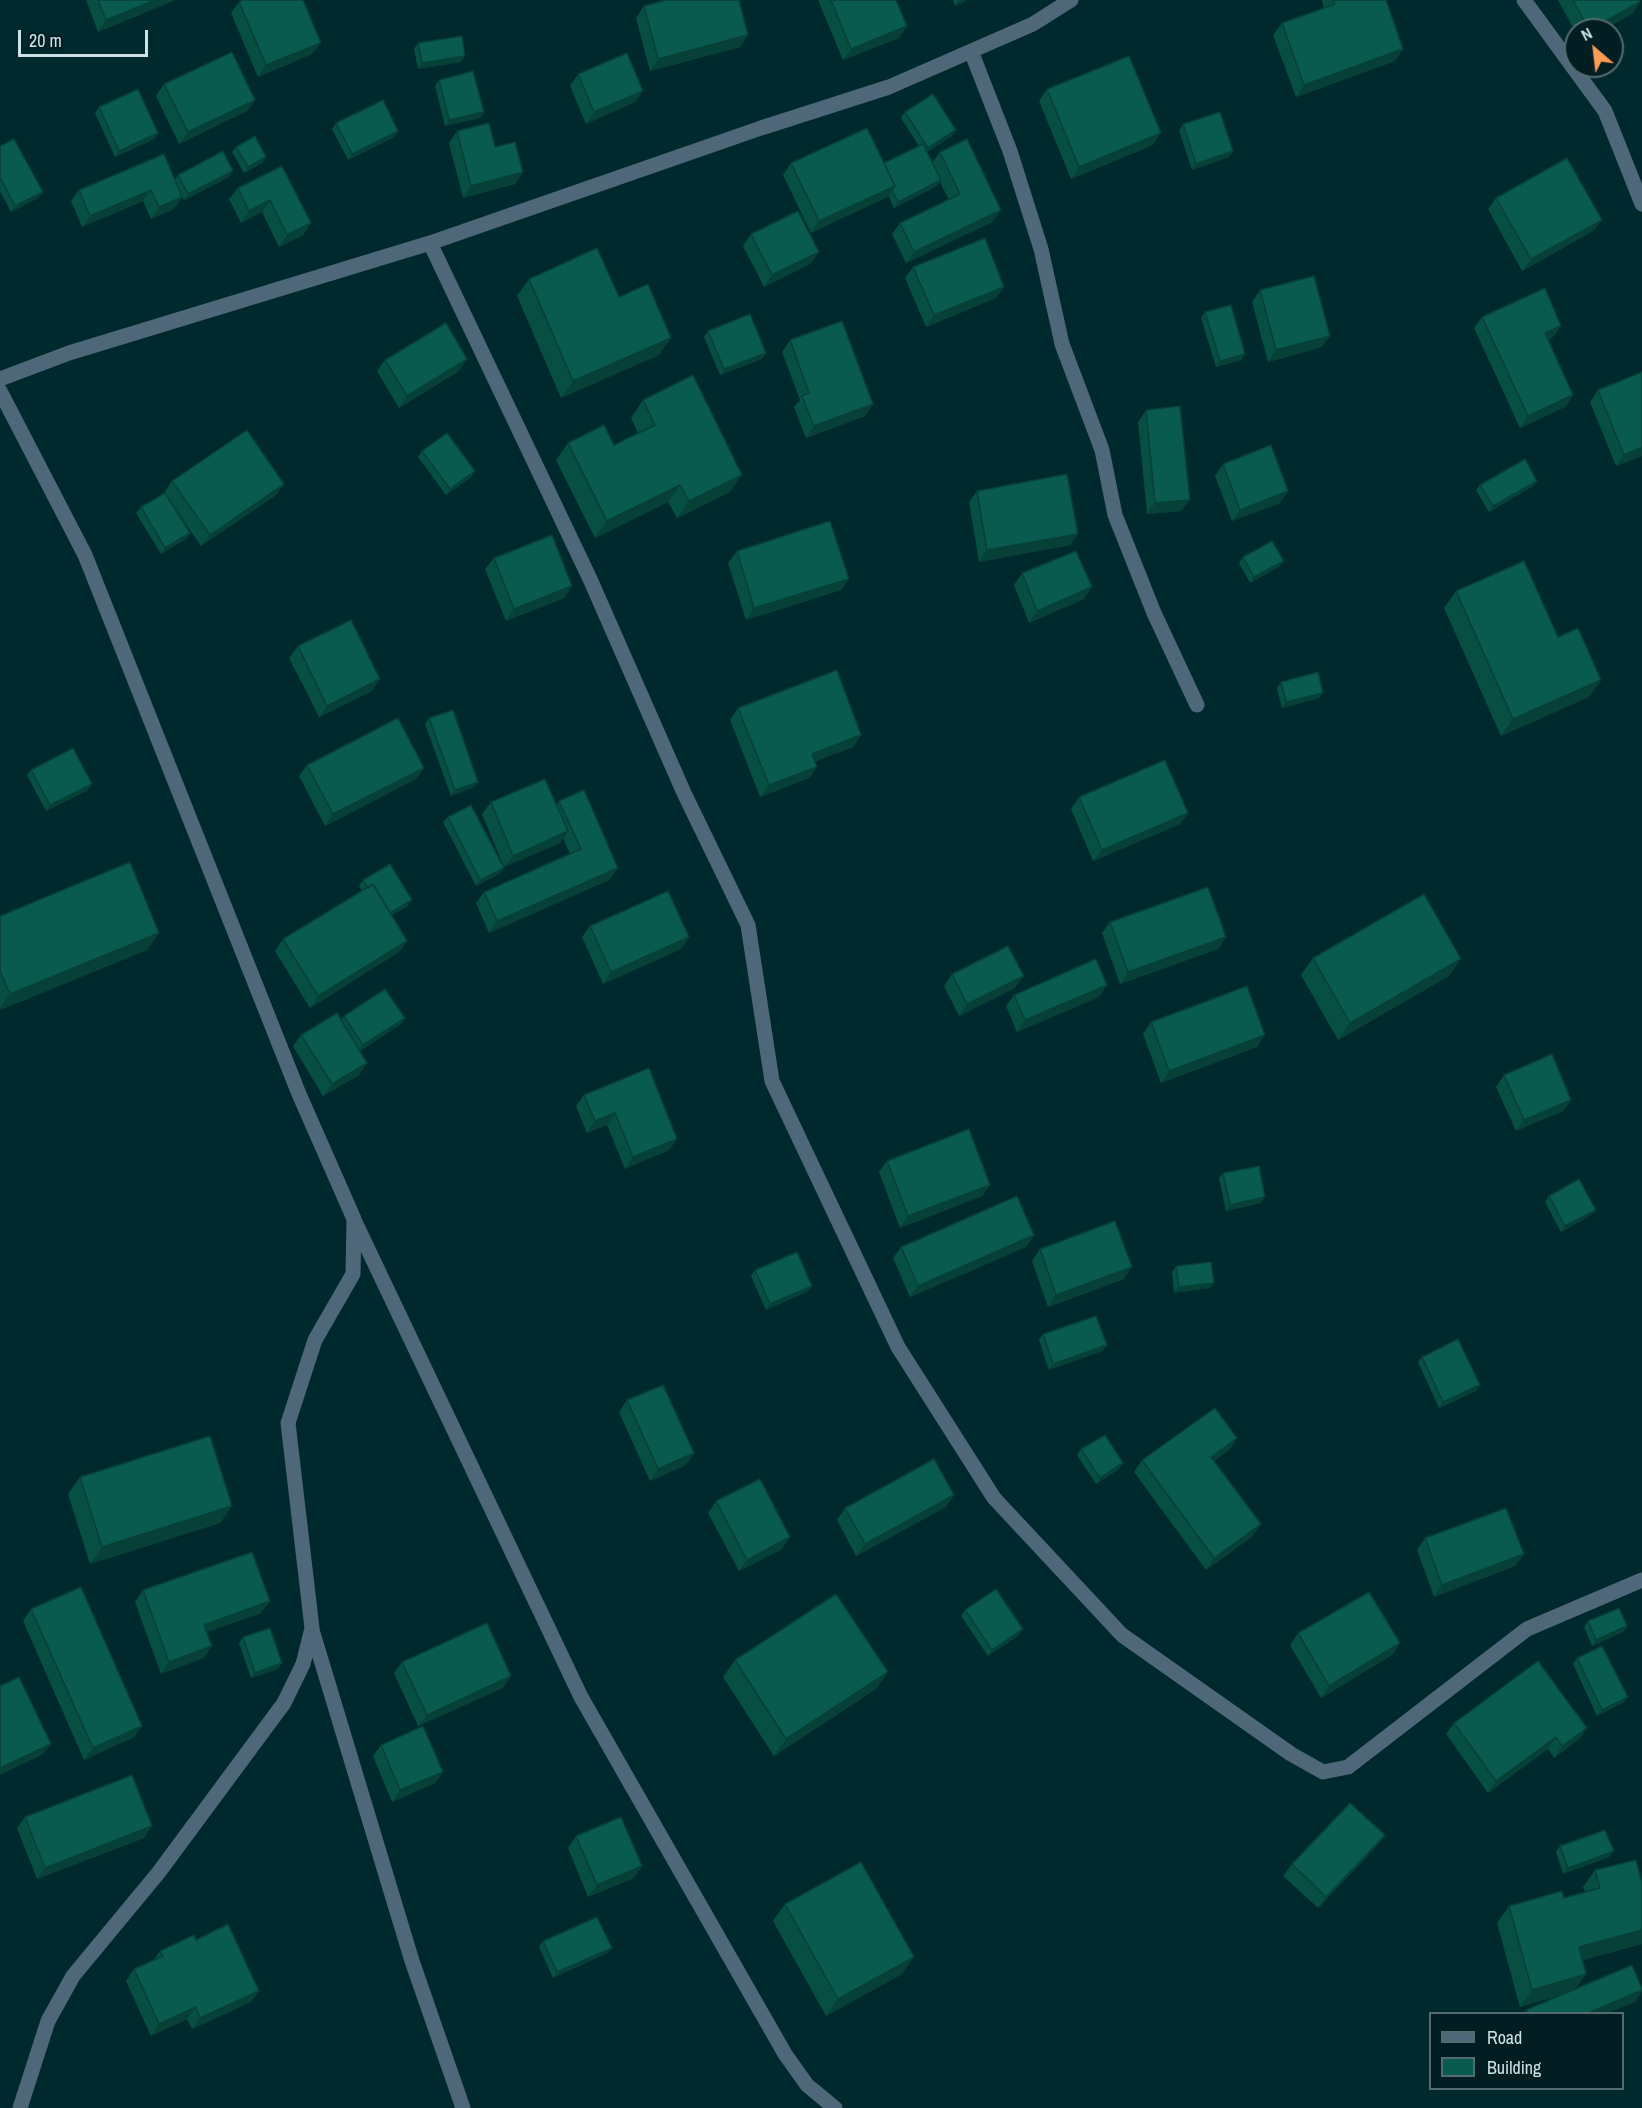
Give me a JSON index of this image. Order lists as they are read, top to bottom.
{
  "legend": ["Road", "Building"],
  "scale_bar": "20 m",
  "north": "top left"
}
